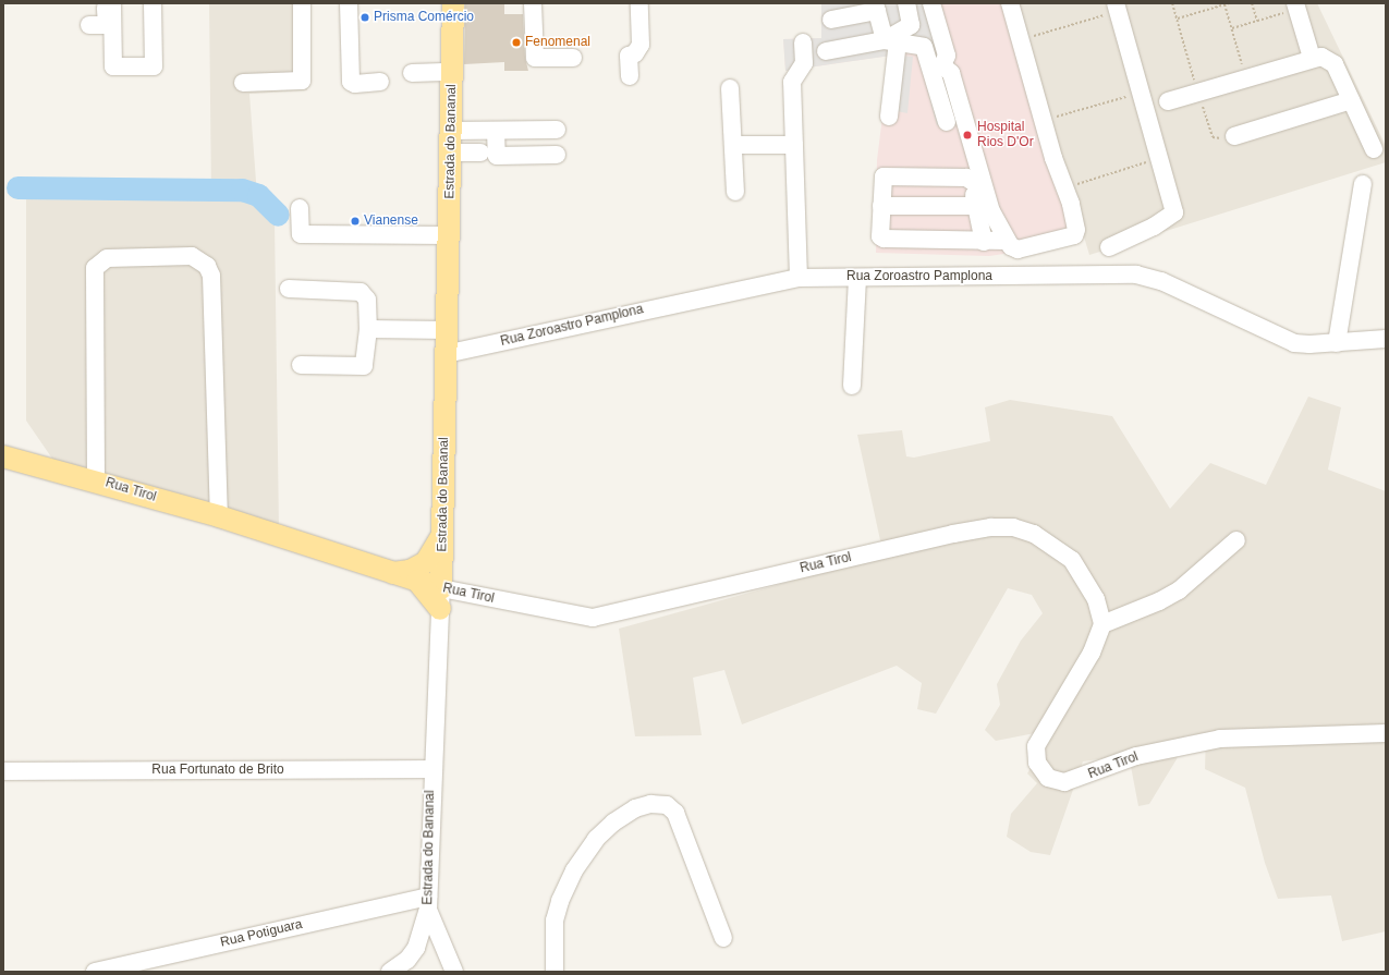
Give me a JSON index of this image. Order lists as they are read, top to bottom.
{
  "streets": {
    "main road": ["Estrada do Bananal", "Rua Tirol"],
    "street": ["Rua Zoroastro Pamplona", "Rua Fortunato de Brito", "Rua Potiguara"]
  },
  "crossings": [
    ["Estrada do Bananal", "Rua Zoroastro Pamplona"],
    ["Estrada do Bananal", "Rua Tirol"],
    ["Estrada do Bananal", "Rua Fortunato de Brito"],
    ["Estrada do Bananal", "Rua Potiguara"]
  ],
  "places": [
    "Prisma Comércio",
    "Fenomenal",
    "Hospital Rios D'Or",
    "Vianense"
  ]
}
